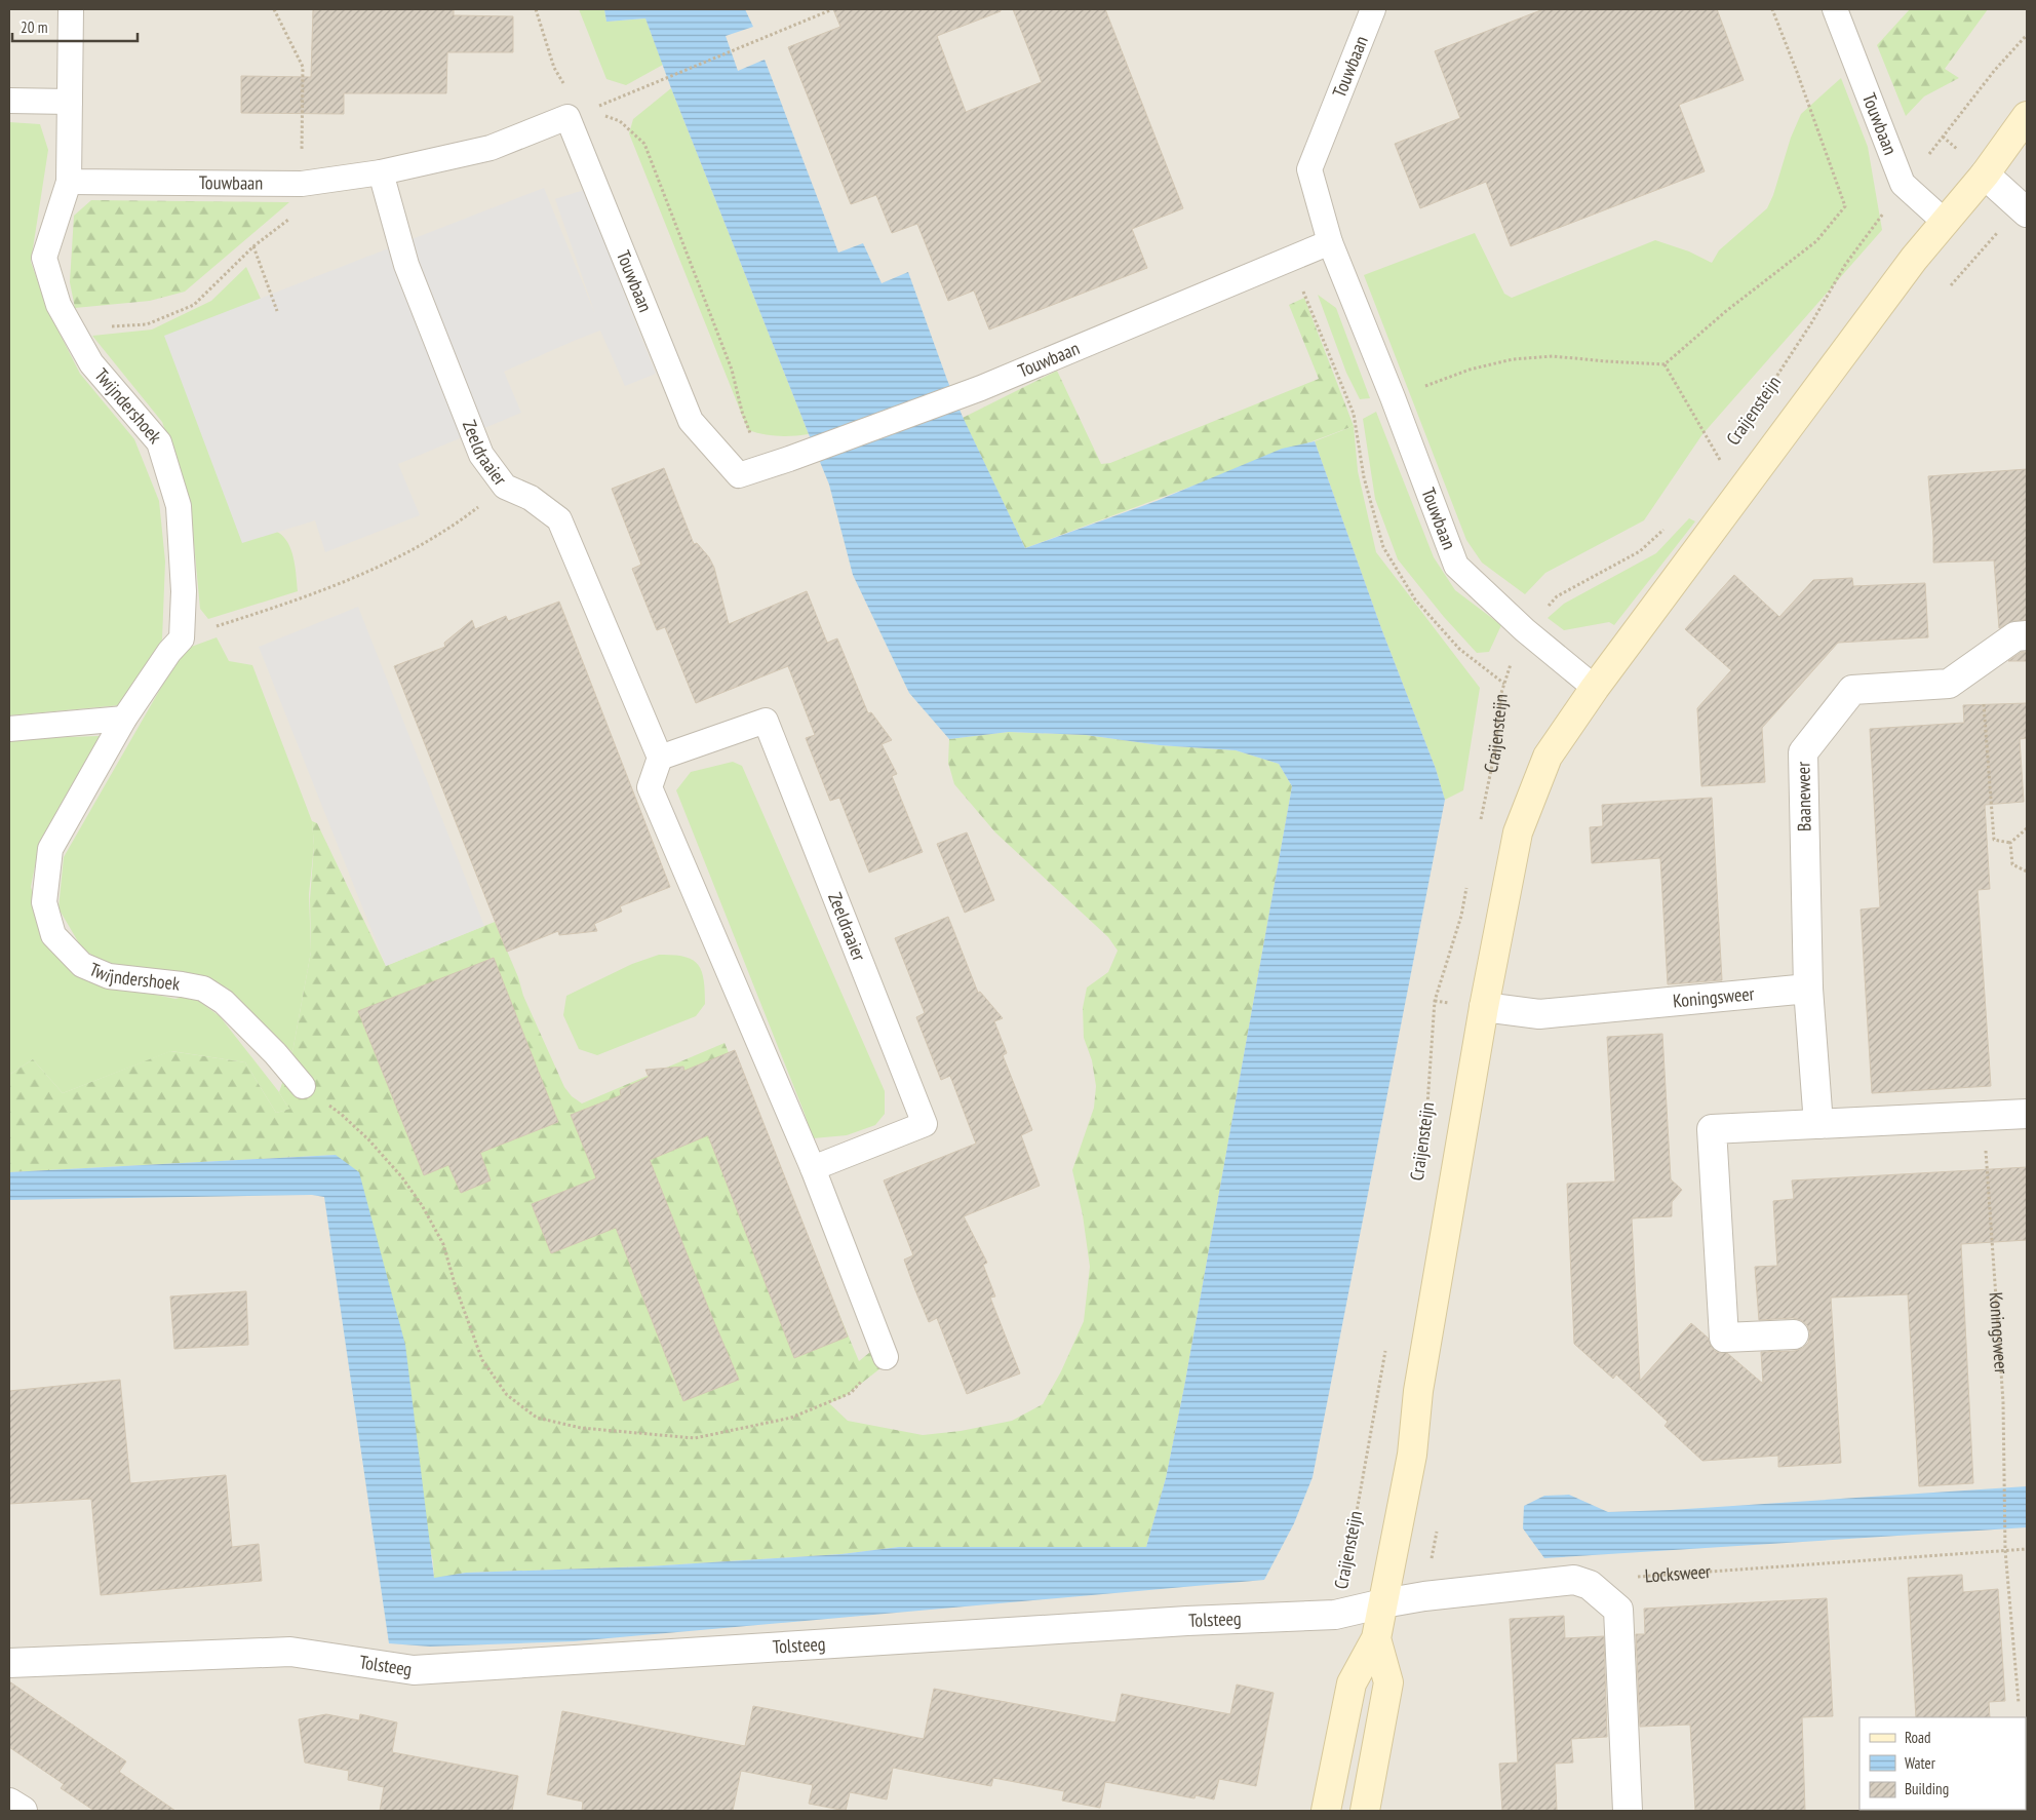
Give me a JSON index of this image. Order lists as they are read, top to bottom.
{
  "streets": {
    "street": [
      "Craijensteijn",
      "Baaneweer",
      "Koningsweer",
      "Tolsteeg"
    ],
    "lane": ["Touwbaan", "Twijndershoek", "Zeeldraaier"],
    "path": ["Locksweer"]
  },
  "crossings": [
    ["Touwbaan", "Twijndershoek"],
    ["Touwbaan", "Craijensteijn"],
    ["Touwbaan", "Zeeldraaier"],
    ["Craijensteijn", "Koningsweer"],
    ["Craijensteijn", "Tolsteeg"],
    ["Baaneweer", "Koningsweer"],
    ["Koningsweer", "Locksweer"],
    ["Locksweer", "Tolsteeg"]
  ],
  "legend": ["Road", "Water", "Building"],
  "scale_bar": "20 m"
}
